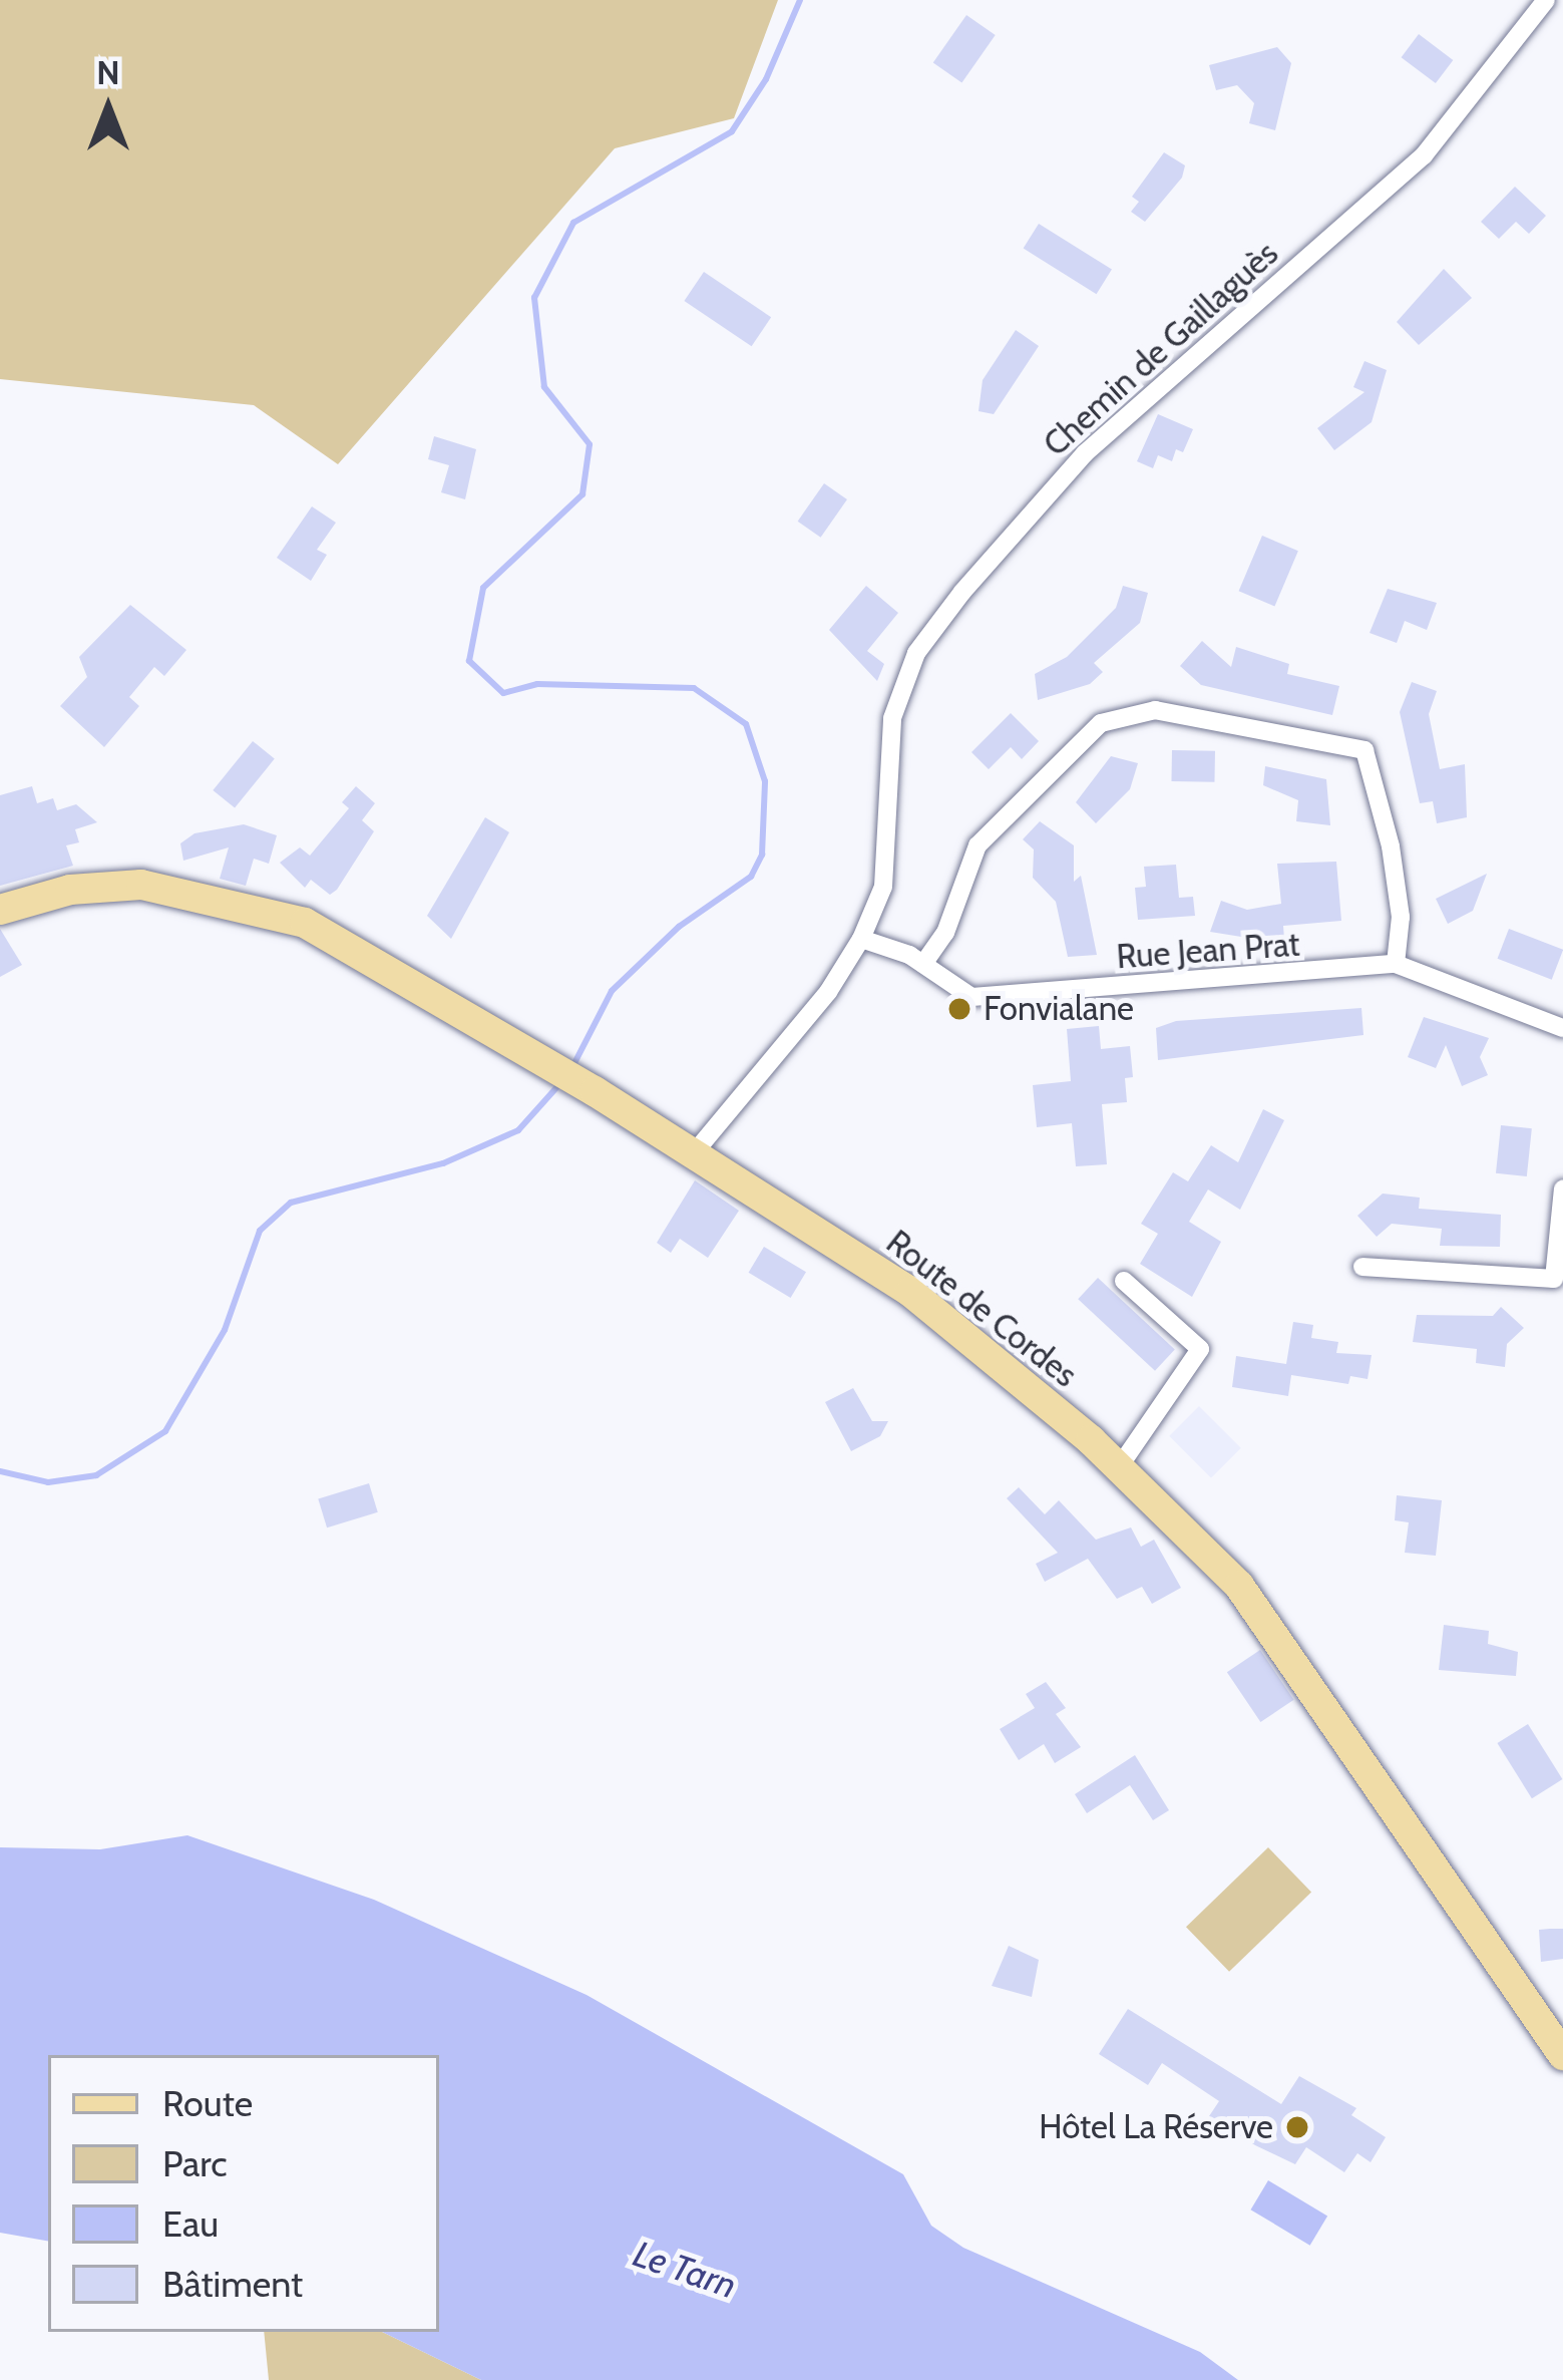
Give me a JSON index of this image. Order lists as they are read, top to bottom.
{
  "streets": {
    "main road": ["Route de Cordes"],
    "street": ["Chemin de Gaillaguès", "Rue Jean Prat"]
  },
  "crossings": [
    ["Chemin de Gaillaguès", "Rue Jean Prat"],
    ["Chemin de Gaillaguès", "Route de Cordes"]
  ],
  "water": ["Le Tarn"],
  "places": ["Fonvialane", "Hôtel La Réserve"],
  "legend": [
    "Route",
    "Parc",
    "Eau",
    "Bâtiment"
  ],
  "north": "top"
}
